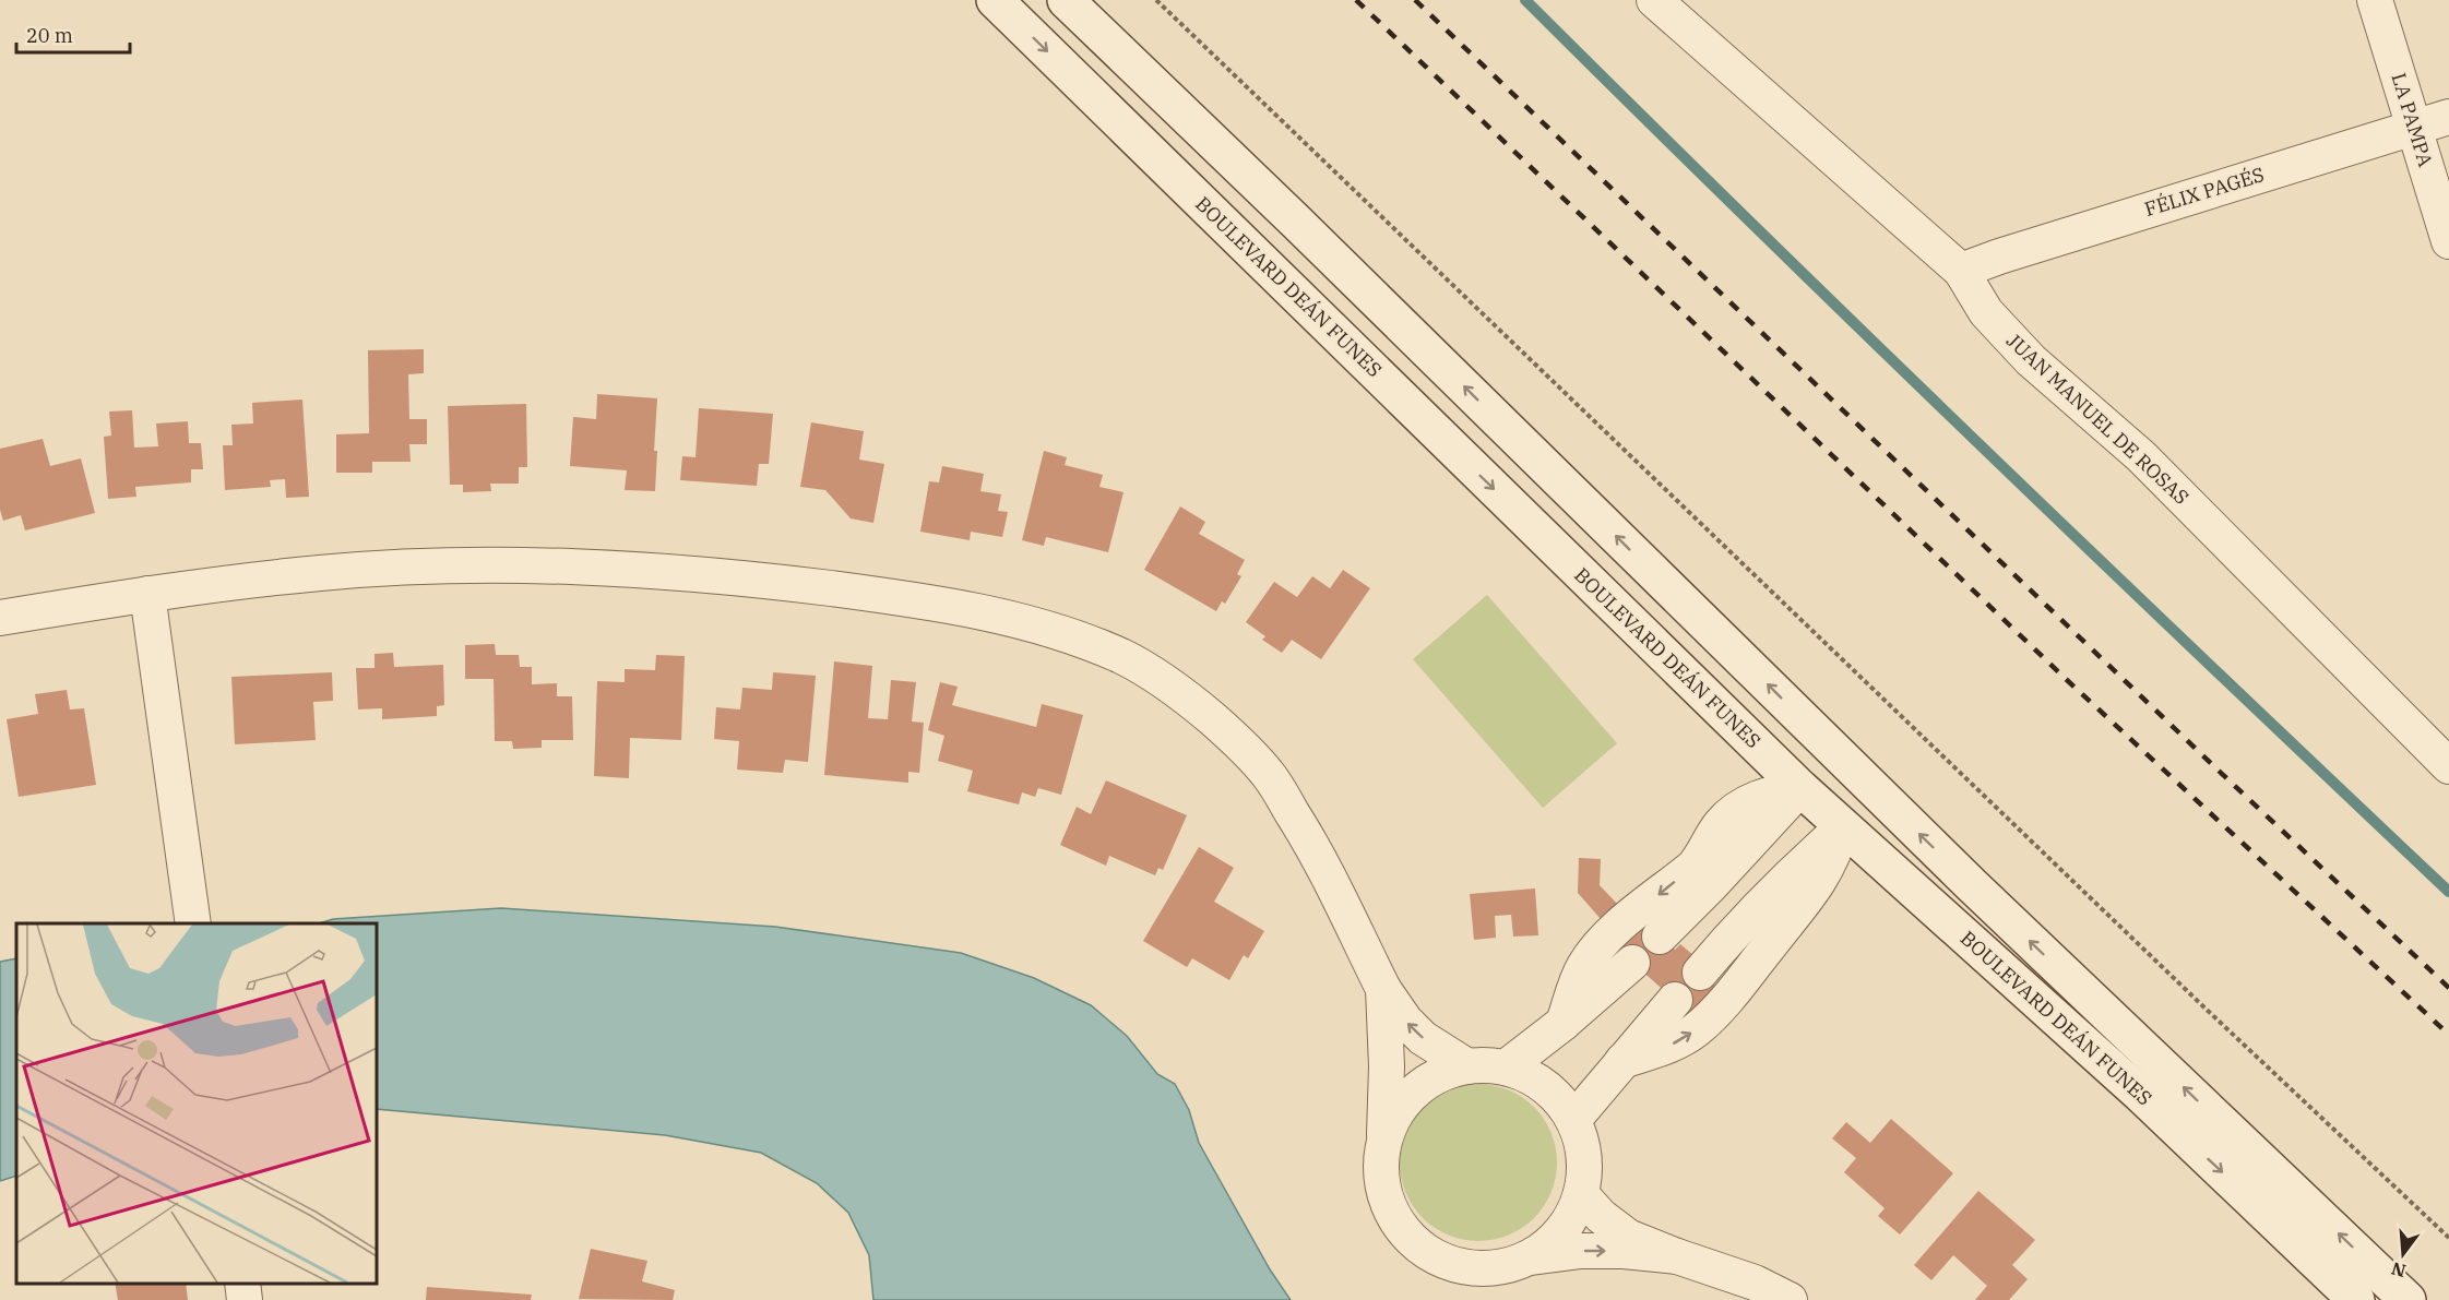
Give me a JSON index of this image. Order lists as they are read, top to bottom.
{
  "streets": {
    "main road": ["BOULEVARD DEÁN FUNES"],
    "street": ["LA PAMPA", "FÉLIX PAGÉS", "JUAN MANUEL DE ROSAS"]
  },
  "crossings": [
    ["LA PAMPA", "FÉLIX PAGÉS"],
    ["FÉLIX PAGÉS", "JUAN MANUEL DE ROSAS"]
  ],
  "scale_bar": "20 m",
  "north": "bottom"
}
